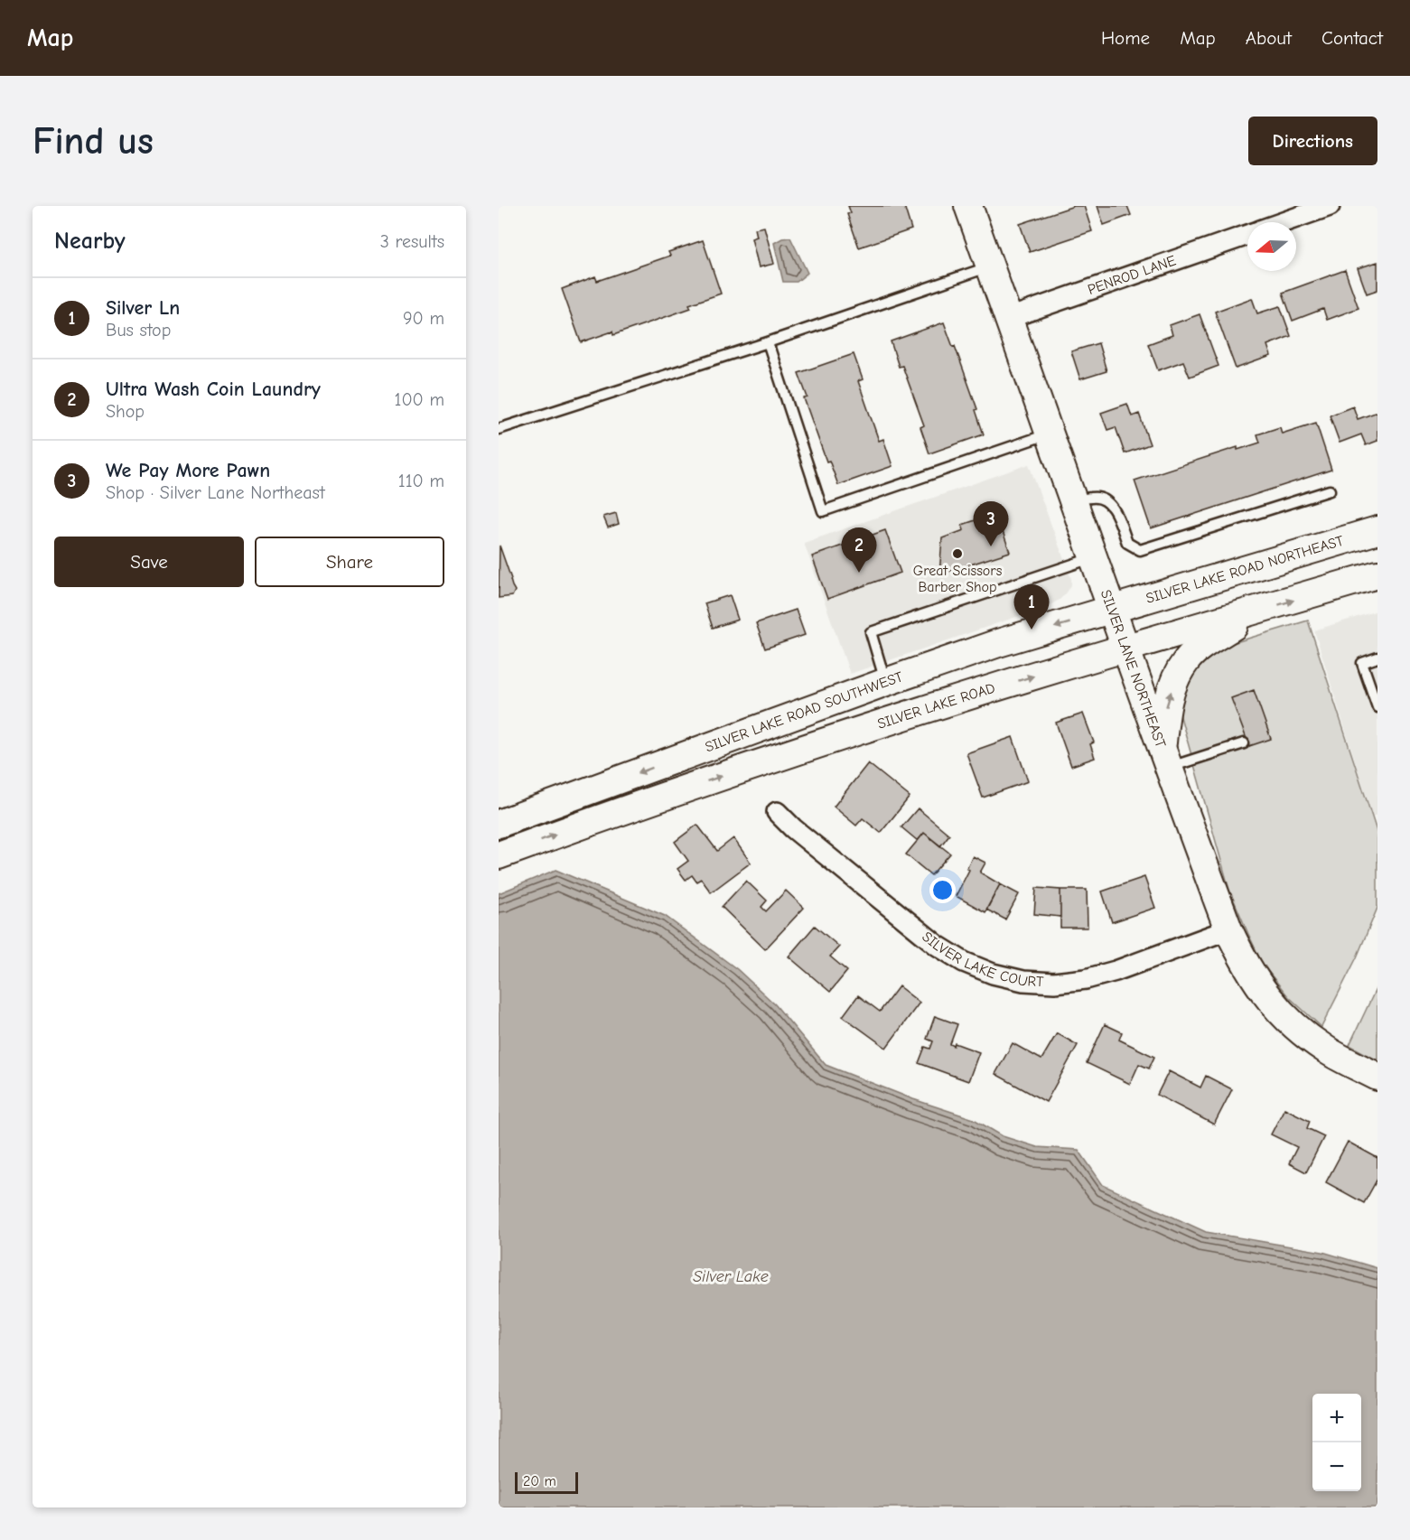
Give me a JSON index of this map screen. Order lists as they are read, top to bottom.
{
  "streets": {
    "main road": [
      "SILVER LAKE ROAD NORTHEAST",
      "SILVER LANE NORTHEAST",
      "SILVER LAKE ROAD",
      "SILVER LAKE ROAD SOUTHWEST"
    ],
    "street": ["PENROD LANE", "SILVER LAKE COURT"]
  },
  "crossings": [
    ["PENROD LANE", "SILVER LANE NORTHEAST"],
    ["SILVER LAKE ROAD NORTHEAST", "SILVER LANE NORTHEAST"],
    ["SILVER LAKE ROAD NORTHEAST", "SILVER LAKE ROAD SOUTHWEST"],
    ["SILVER LANE NORTHEAST", "SILVER LAKE ROAD"],
    ["SILVER LANE NORTHEAST", "SILVER LAKE ROAD SOUTHWEST"],
    ["SILVER LANE NORTHEAST", "SILVER LAKE COURT"]
  ],
  "one_way": ["SILVER LAKE ROAD", "SILVER LAKE ROAD SOUTHWEST"],
  "water": ["Silver Lake"],
  "places": ["Great Scissors Barber Shop"],
  "scale_bar": "20 m",
  "north": "left",
  "page": {
    "header": "Map",
    "nav": [
      "Home",
      "Map",
      "About",
      "Contact"
    ],
    "buttons": [
      "Directions",
      ["Save", "Share"]
    ],
    "title": "Find us",
    "heading": ["Nearby", "3 results"],
    "list": [
      {
        "mark": "1",
        "name": "Silver Ln",
        "note": "Bus stop",
        "value": "90 m"
      },
      {
        "mark": "2",
        "name": "Ultra Wash Coin Laundry",
        "note": "Shop",
        "value": "100 m"
      },
      {
        "mark": "3",
        "name": "We Pay More Pawn",
        "note": "Shop · Silver Lane Northeast",
        "value": "110 m"
      }
    ],
    "pins": ["3", "2", "1"],
    "map_buttons": ["+", "−"],
    "scale": "20 m"
  }
}
